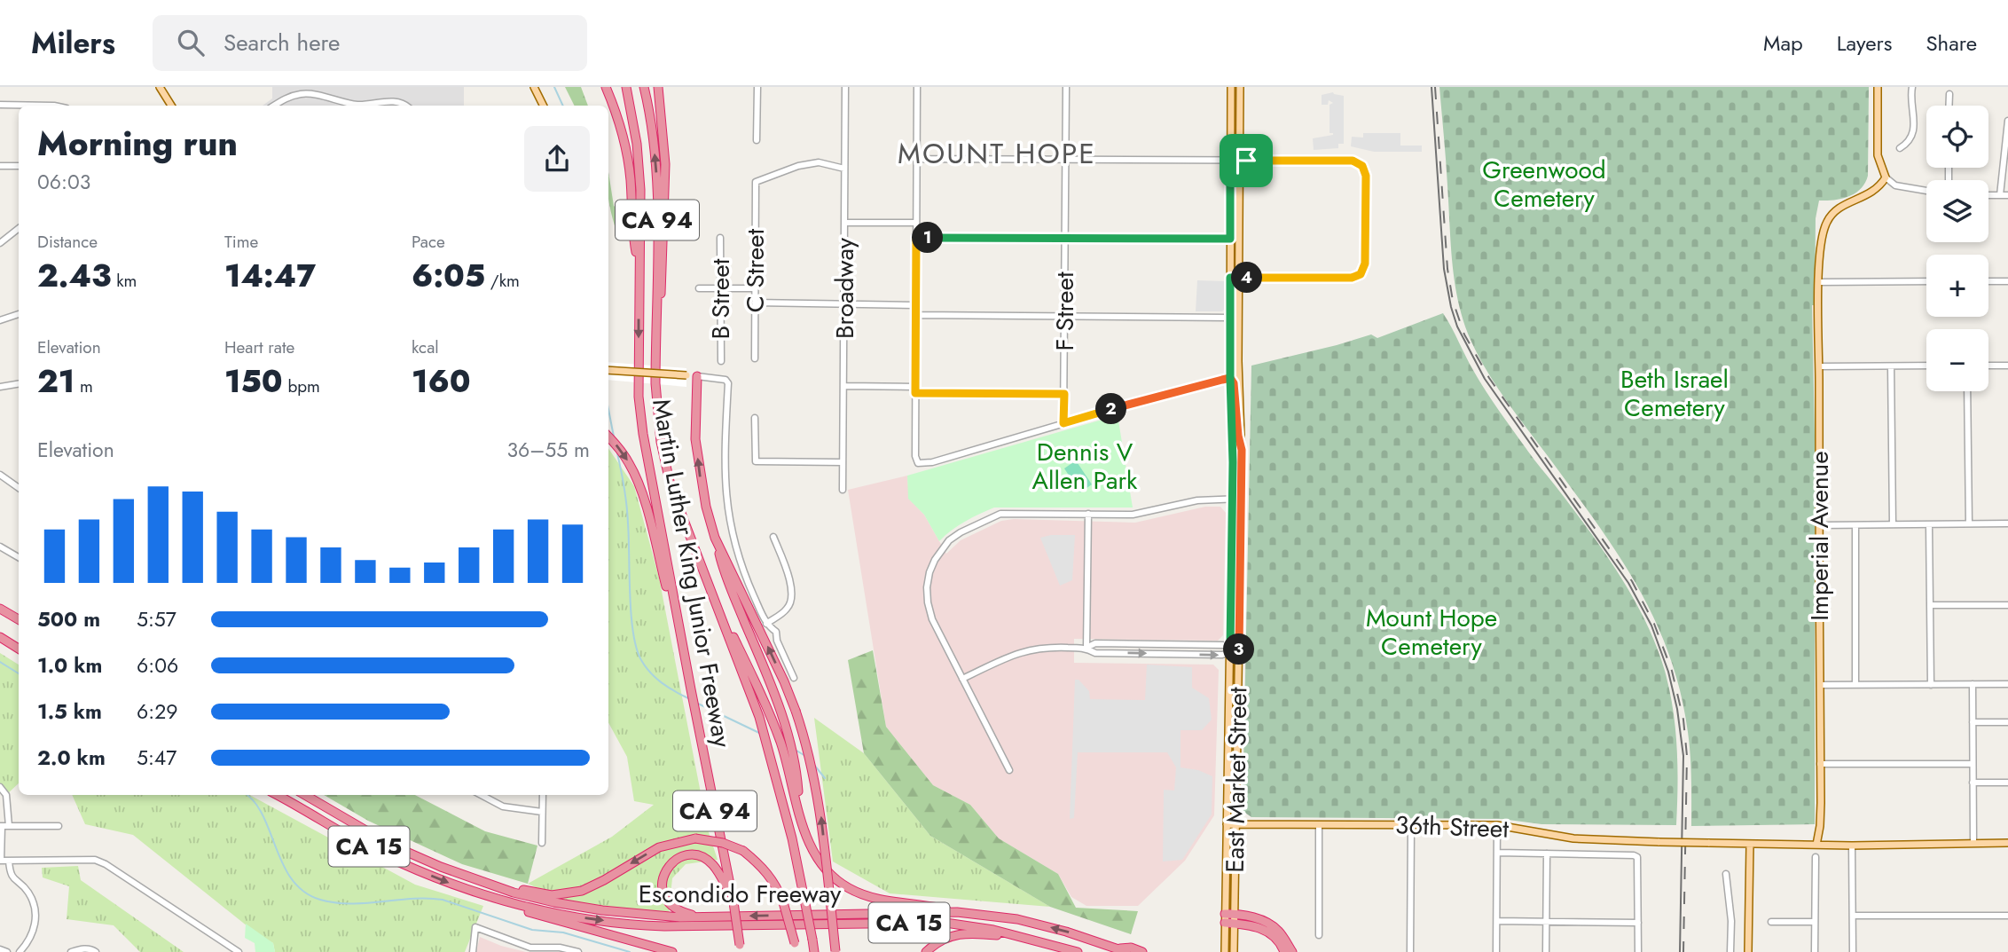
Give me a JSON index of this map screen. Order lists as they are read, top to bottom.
{
  "streets": {
    "highway": [
      "CA 94",
      "Martin Luther King Junior Freeway",
      "CA 15",
      "Escondido Freeway"
    ],
    "main road": ["Imperial Avenue", "East Market Street", "36th Street"],
    "street": [
      "C Street",
      "Broadway",
      "B Street",
      "F Street"
    ]
  },
  "crossings": [
    ["C Street", "Broadway"],
    ["East Market Street", "36th Street"]
  ],
  "districts": ["MOUNT HOPE"],
  "parks": [
    "Greenwood Cemetery",
    "Beth Israel Cemetery",
    "Dennis V Allen Park",
    "Mount Hope Cemetery"
  ],
  "page": {
    "header": "Milers",
    "search": "Search here",
    "nav": ["Map", "Layers", "Share"],
    "map_buttons": ["+", "−"],
    "heading": ["Morning run", "06:03"],
    "stats": [
      ["Distance", "2.43 km"],
      ["Time", "14:47"],
      ["Pace", "6:05 /km"],
      ["Elevation", "21 m"],
      ["Heart rate", "150 bpm"],
      ["kcal", "160"]
    ],
    "pins": [
      "1",
      "4",
      "2",
      "3"
    ],
    "chart": ["Elevation", "36–55 m"],
    "list": [
      {
        "name": "500 m",
        "note": "5:57"
      },
      {
        "name": "1.0 km",
        "note": "6:06"
      },
      {
        "name": "1.5 km",
        "note": "6:29"
      },
      {
        "name": "2.0 km",
        "note": "5:47"
      }
    ]
  }
}
